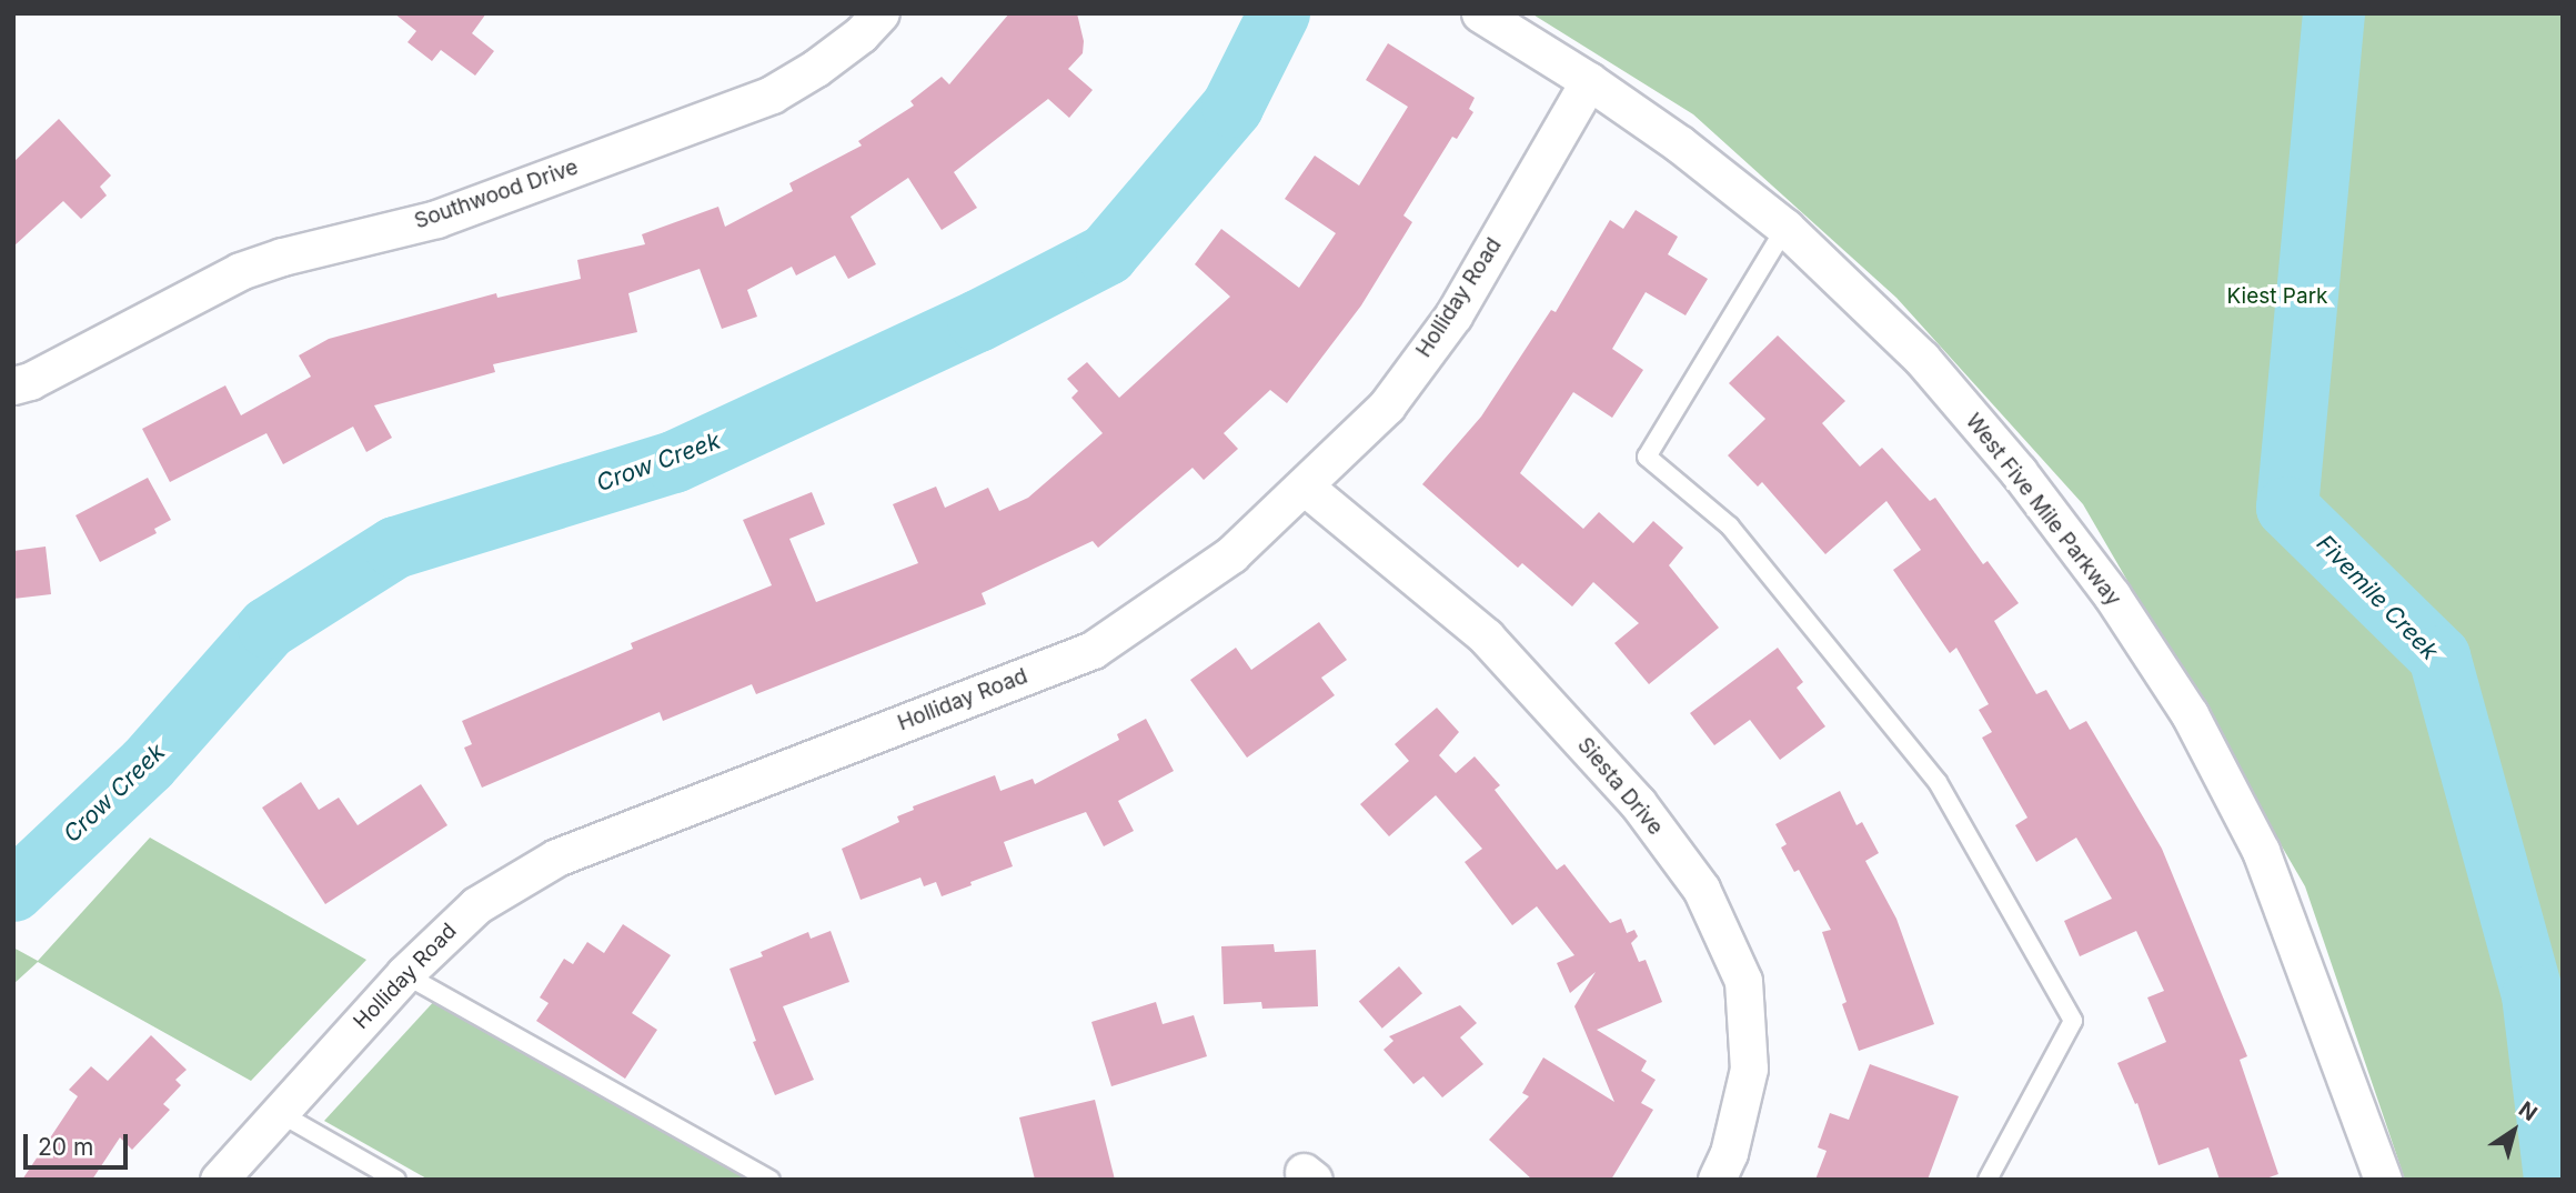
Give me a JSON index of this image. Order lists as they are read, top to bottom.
{
  "streets": {
    "street": [
      "Southwood Drive",
      "Holliday Road",
      "West Five Mile Parkway",
      "Siesta Drive"
    ]
  },
  "crossings": [
    ["Holliday Road", "West Five Mile Parkway"],
    ["Holliday Road", "Siesta Drive"]
  ],
  "water": ["Crow Creek", "Fivemile Creek"],
  "parks": ["Kiest Park"],
  "scale_bar": "20 m",
  "north": "top right"
}
